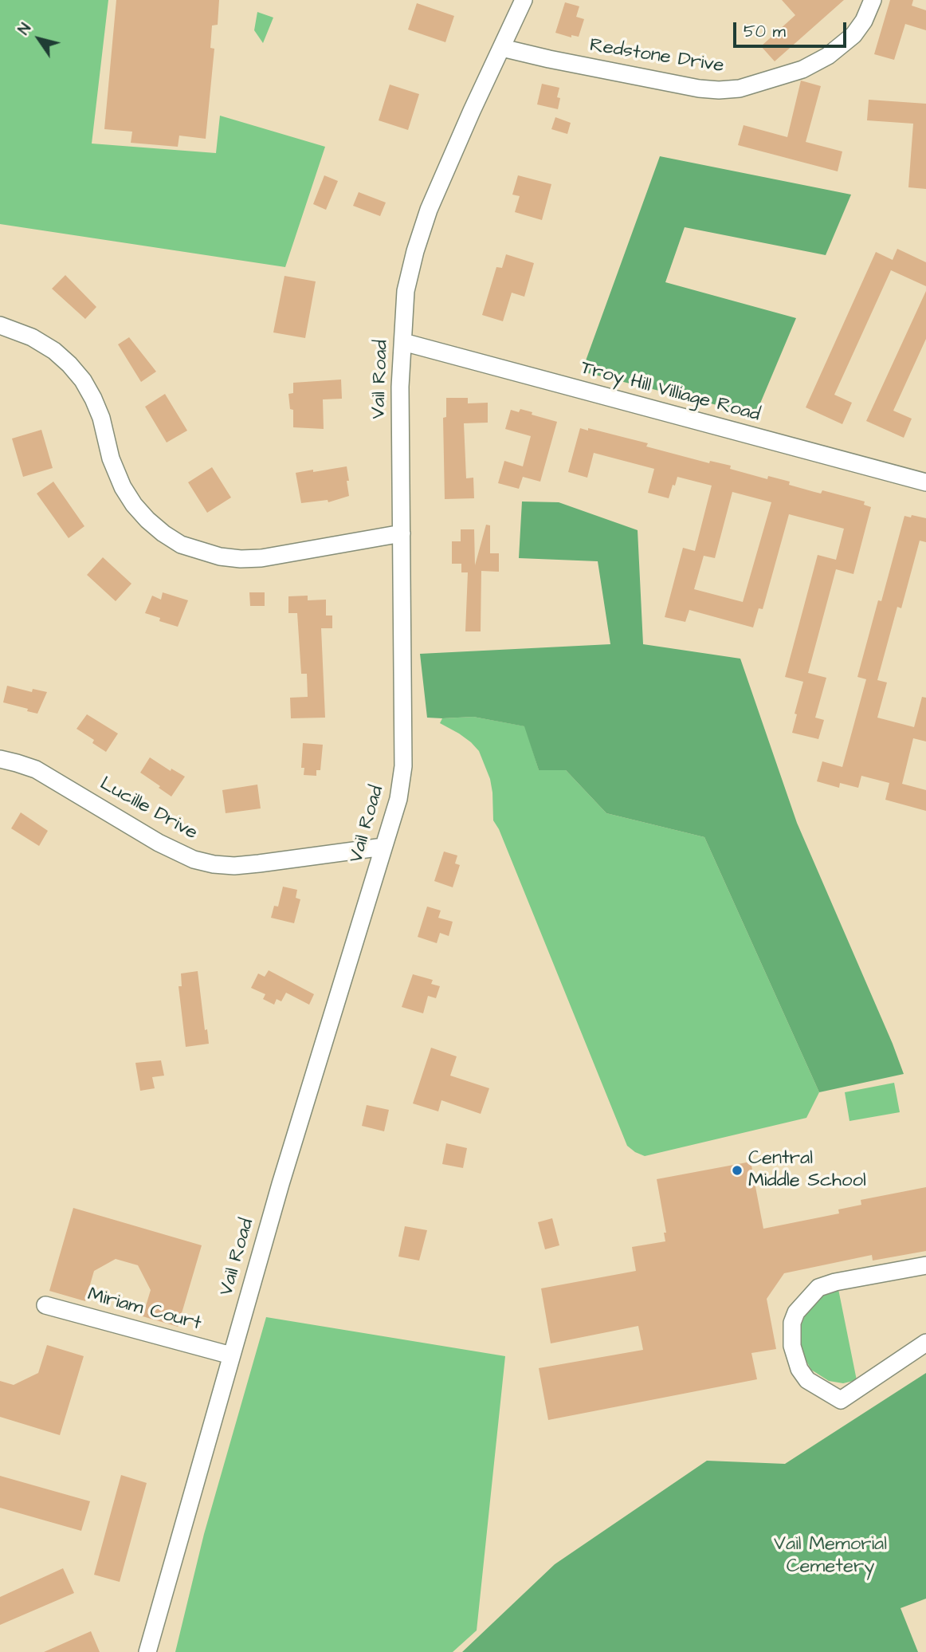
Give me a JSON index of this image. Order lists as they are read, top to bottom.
{
  "streets": {
    "street": [
      "Redstone Drive",
      "Vail Road",
      "Troy Hill Villiage Road",
      "Lucille Drive",
      "Miriam Court"
    ]
  },
  "crossings": [
    ["Redstone Drive", "Vail Road"],
    ["Vail Road", "Troy Hill Villiage Road"],
    ["Vail Road", "Lucille Drive"],
    ["Vail Road", "Miriam Court"]
  ],
  "parks": ["Vail Memorial Cemetery"],
  "places": ["Central Middle School"],
  "scale_bar": "50 m",
  "north": "top left"
}
